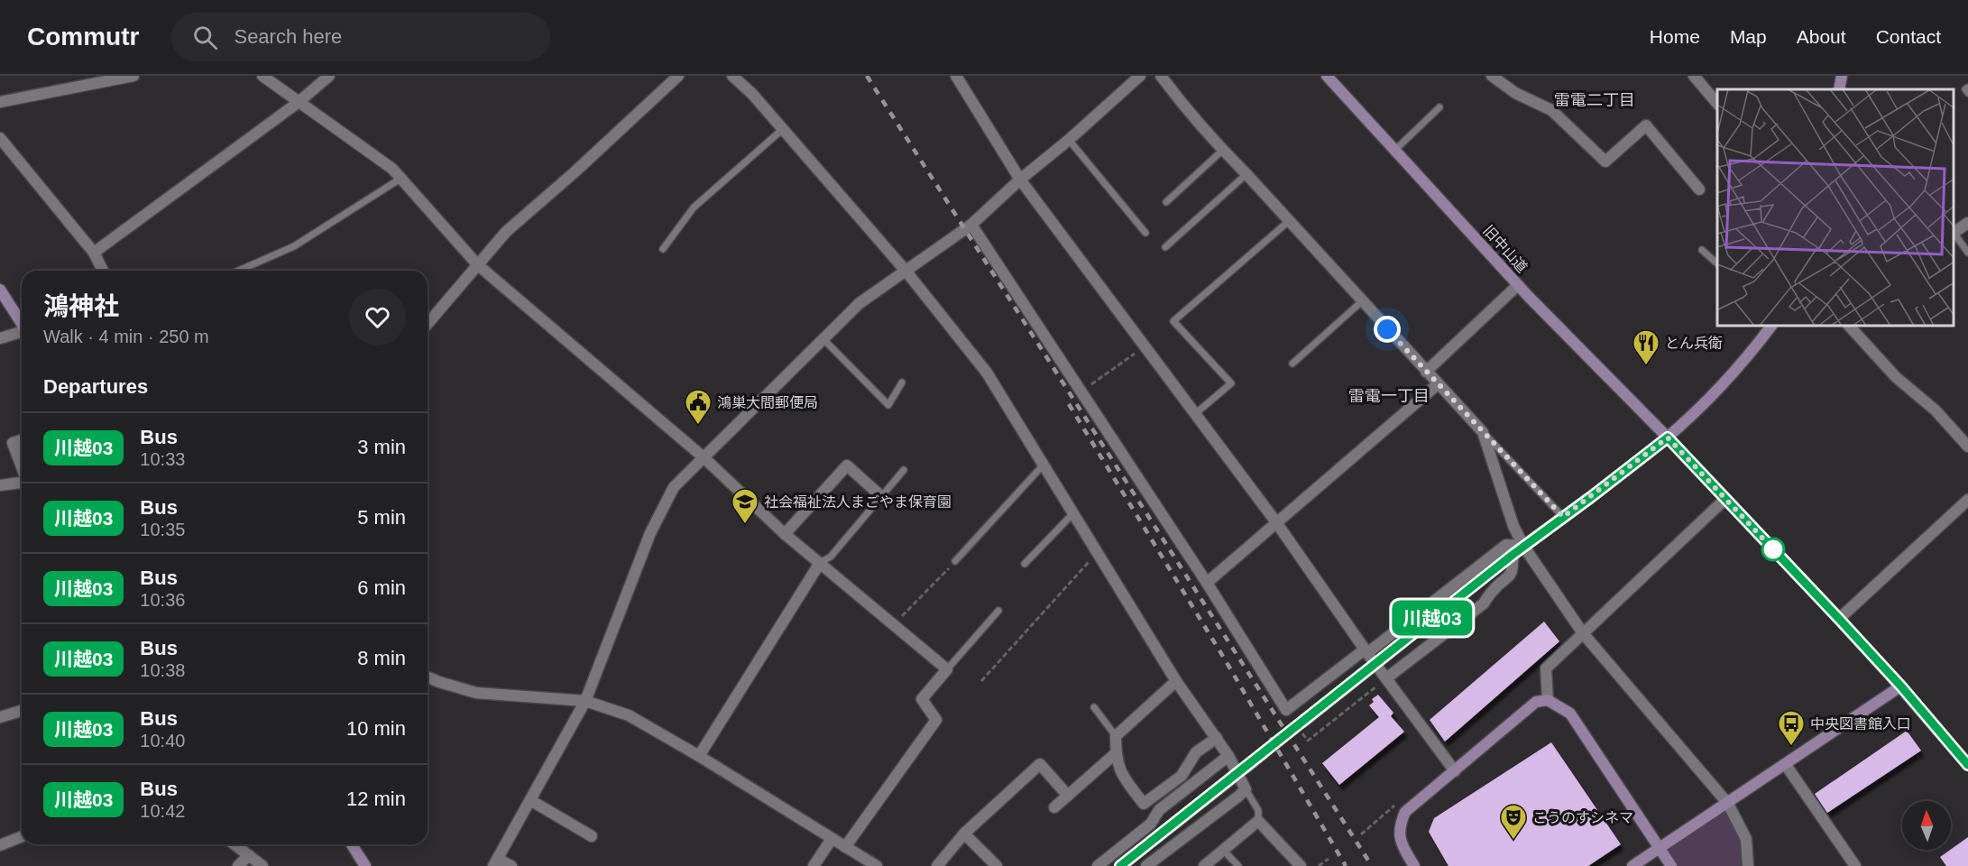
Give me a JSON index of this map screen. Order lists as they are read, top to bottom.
{
  "streets": {
    "street": ["旧中山道"]
  },
  "districts": ["雷電二丁目", "雷電一丁目"],
  "places": {
    "restaurant": ["とん兵衛"],
    "public building": ["鴻巣大間郵便局"],
    "school or university": ["社会福祉法人まごやま保育園"],
    "bus stop": ["中央図書館入口"],
    "theatre": ["こうのすシネマ"]
  },
  "lines": ["bus line 川越03"],
  "north": "top",
  "page": {
    "header": "Commutr",
    "search": "Search here",
    "nav": [
      "Home",
      "Map",
      "About",
      "Contact"
    ],
    "on_map": "川越03",
    "heading": [
      ["鴻神社", "Walk · 4 min · 250 m"],
      "Departures"
    ],
    "list": [
      {
        "mark": "川越03",
        "name": "Bus",
        "note": "10:33",
        "value": "3 min"
      },
      {
        "mark": "川越03",
        "name": "Bus",
        "note": "10:35",
        "value": "5 min"
      },
      {
        "mark": "川越03",
        "name": "Bus",
        "note": "10:36",
        "value": "6 min"
      },
      {
        "mark": "川越03",
        "name": "Bus",
        "note": "10:38",
        "value": "8 min"
      },
      {
        "mark": "川越03",
        "name": "Bus",
        "note": "10:40",
        "value": "10 min"
      },
      {
        "mark": "川越03",
        "name": "Bus",
        "note": "10:42",
        "value": "12 min"
      }
    ]
  }
}
